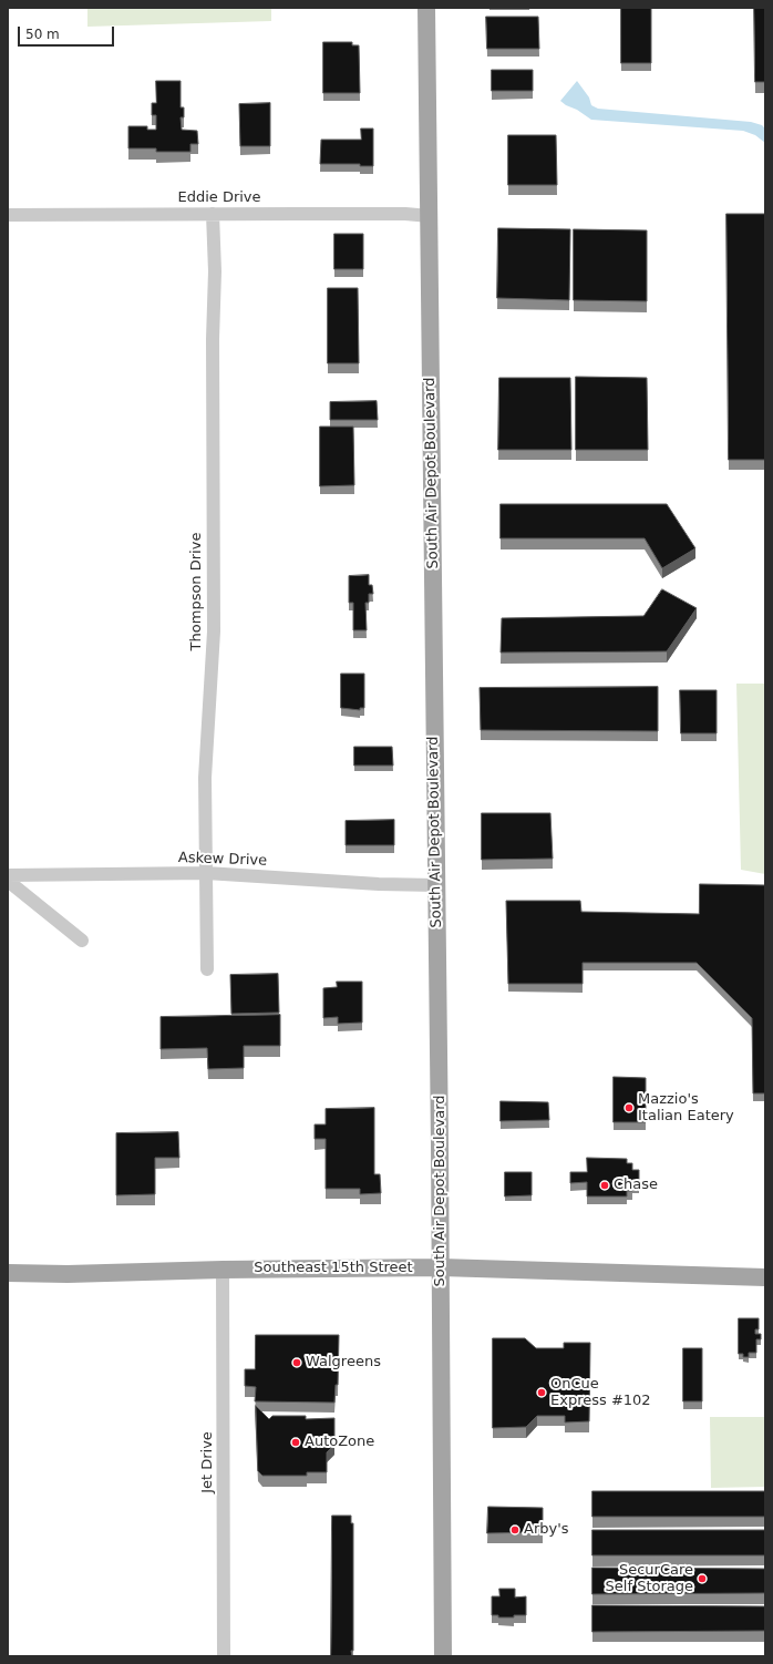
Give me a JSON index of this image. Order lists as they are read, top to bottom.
{
  "streets": {
    "main road": ["South Air Depot Boulevard", "Southeast 15th Street"],
    "street": [
      "Eddie Drive",
      "Thompson Drive",
      "Askew Drive",
      "Jet Drive"
    ]
  },
  "crossings": [
    ["Eddie Drive", "South Air Depot Boulevard"],
    ["Eddie Drive", "Thompson Drive"],
    ["South Air Depot Boulevard", "Askew Drive"],
    ["South Air Depot Boulevard", "Southeast 15th Street"],
    ["Thompson Drive", "Askew Drive"],
    ["Southeast 15th Street", "Jet Drive"]
  ],
  "places": [
    "Mazzio's Italian Eatery",
    "Chase",
    "Walgreens",
    "OnCue Express #102",
    "AutoZone",
    "Arby's",
    "SecurCare Self Storage"
  ],
  "scale_bar": "50 m"
}
